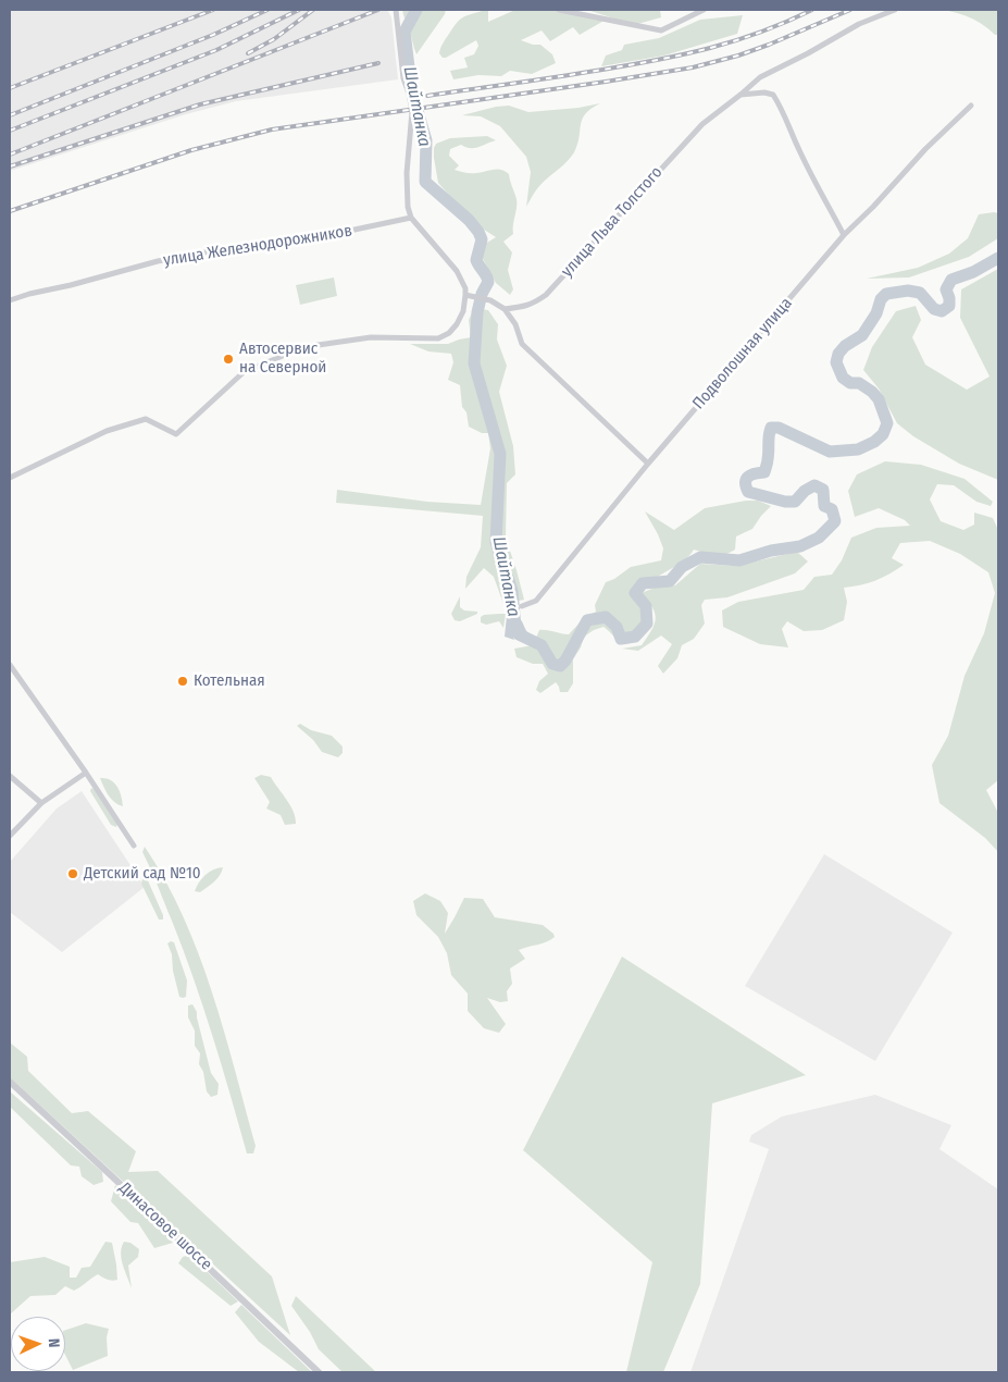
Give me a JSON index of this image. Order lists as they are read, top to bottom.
{
  "streets": {
    "street": [
      "улица Льва Толстого",
      "улица Железнодорожников",
      "Подволошная улица",
      "Динасовое шоссе"
    ]
  },
  "water": ["Шайтанка"],
  "places": ["Автосервис на Северной", "Котельная", "Детский сад №10"],
  "north": "right"
}
